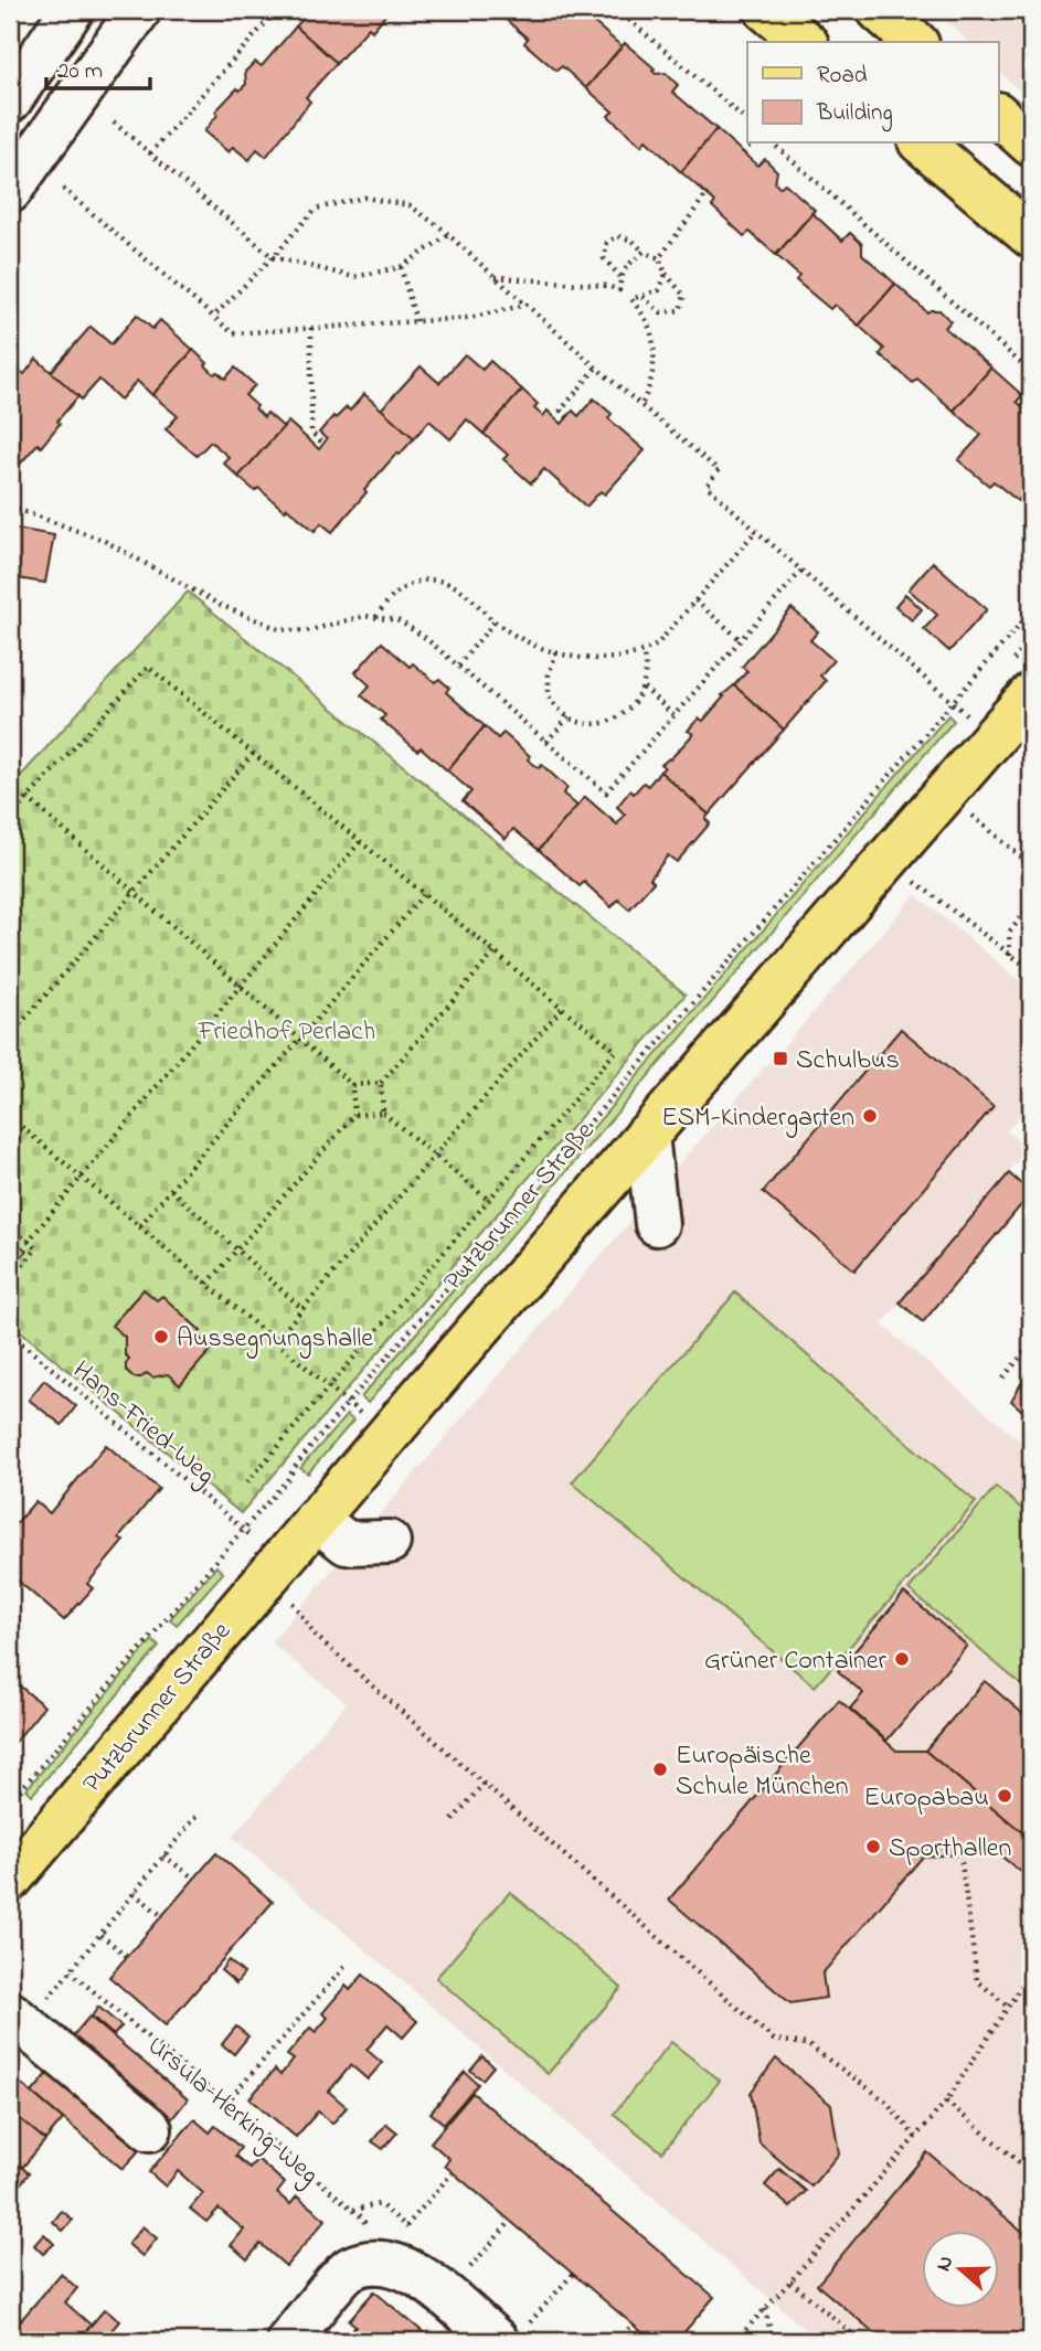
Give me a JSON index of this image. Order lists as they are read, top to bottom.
{
  "streets": {
    "main road": ["Putzbrunner Straße"],
    "path": ["Hans-Fried-Weg", "Ursula-Herking-Weg"]
  },
  "crossings": [
    ["Putzbrunner Straße", "Hans-Fried-Weg"]
  ],
  "parks": ["Friedhof Perlach"],
  "places": {
    "transit": ["Schulbus"],
    "other": [
      "ESM-Kindergarten",
      "Aussegnungshalle",
      "Grüner Container",
      "Europäische Schule München",
      "Europabau",
      "Sporthallen"
    ]
  },
  "legend": ["Road", "Building"],
  "scale_bar": "20 m",
  "north": "left"
}
